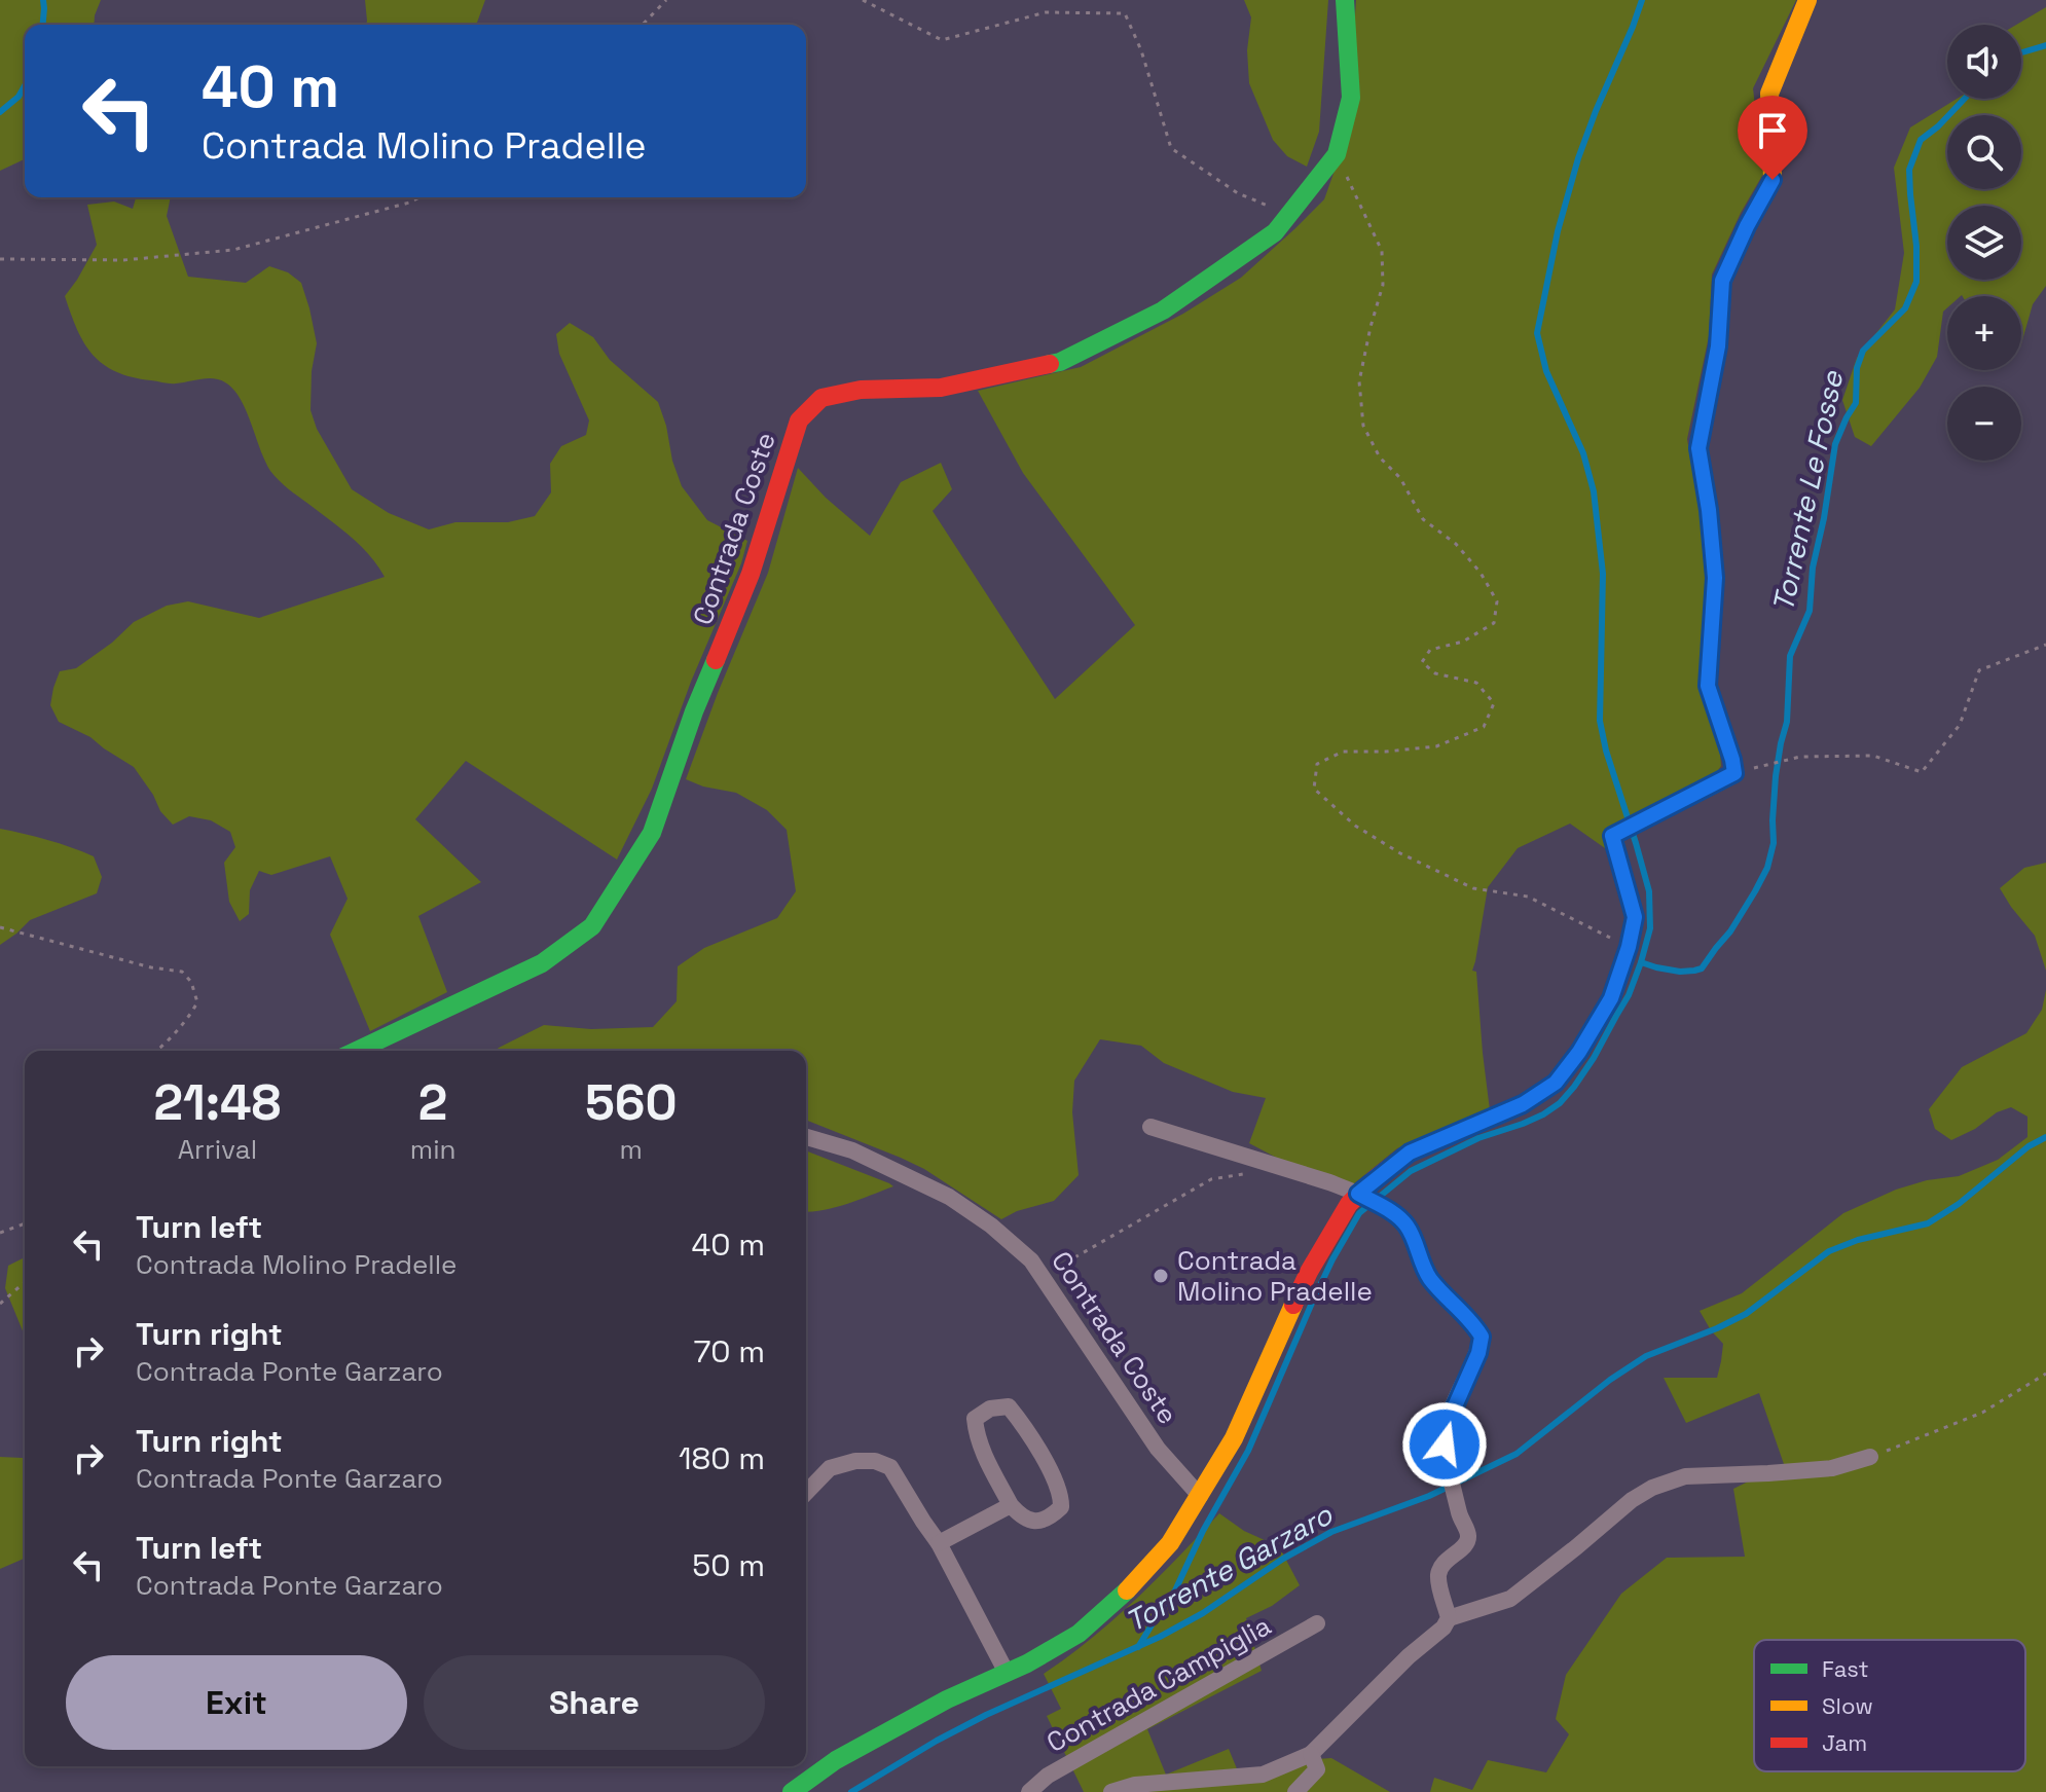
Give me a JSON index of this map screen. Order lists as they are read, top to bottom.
{
  "streets": {
    "street": ["Contrada Coste", "Contrada Campiglia"]
  },
  "water": ["Torrente Le Fosse", "Torrente Garzaro"],
  "places": ["Contrada Molino Pradelle"],
  "legend": ["Fast", "Slow", "Jam"],
  "page": {
    "map_buttons": ["+", "−"],
    "turn": ["40 m", "Contrada Molino Pradelle"],
    "eta": [
      "21:48",
      "Arrival",
      "2",
      "min",
      "560",
      "m"
    ],
    "list": [
      {
        "name": "Turn left",
        "note": "Contrada Molino Pradelle",
        "value": "40 m"
      },
      {
        "name": "Turn right",
        "note": "Contrada Ponte Garzaro",
        "value": "70 m"
      },
      {
        "name": "Turn right",
        "note": "Contrada Ponte Garzaro",
        "value": "180 m"
      },
      {
        "name": "Turn left",
        "note": "Contrada Ponte Garzaro",
        "value": "50 m"
      }
    ],
    "buttons": ["Exit", "Share"]
  }
}
